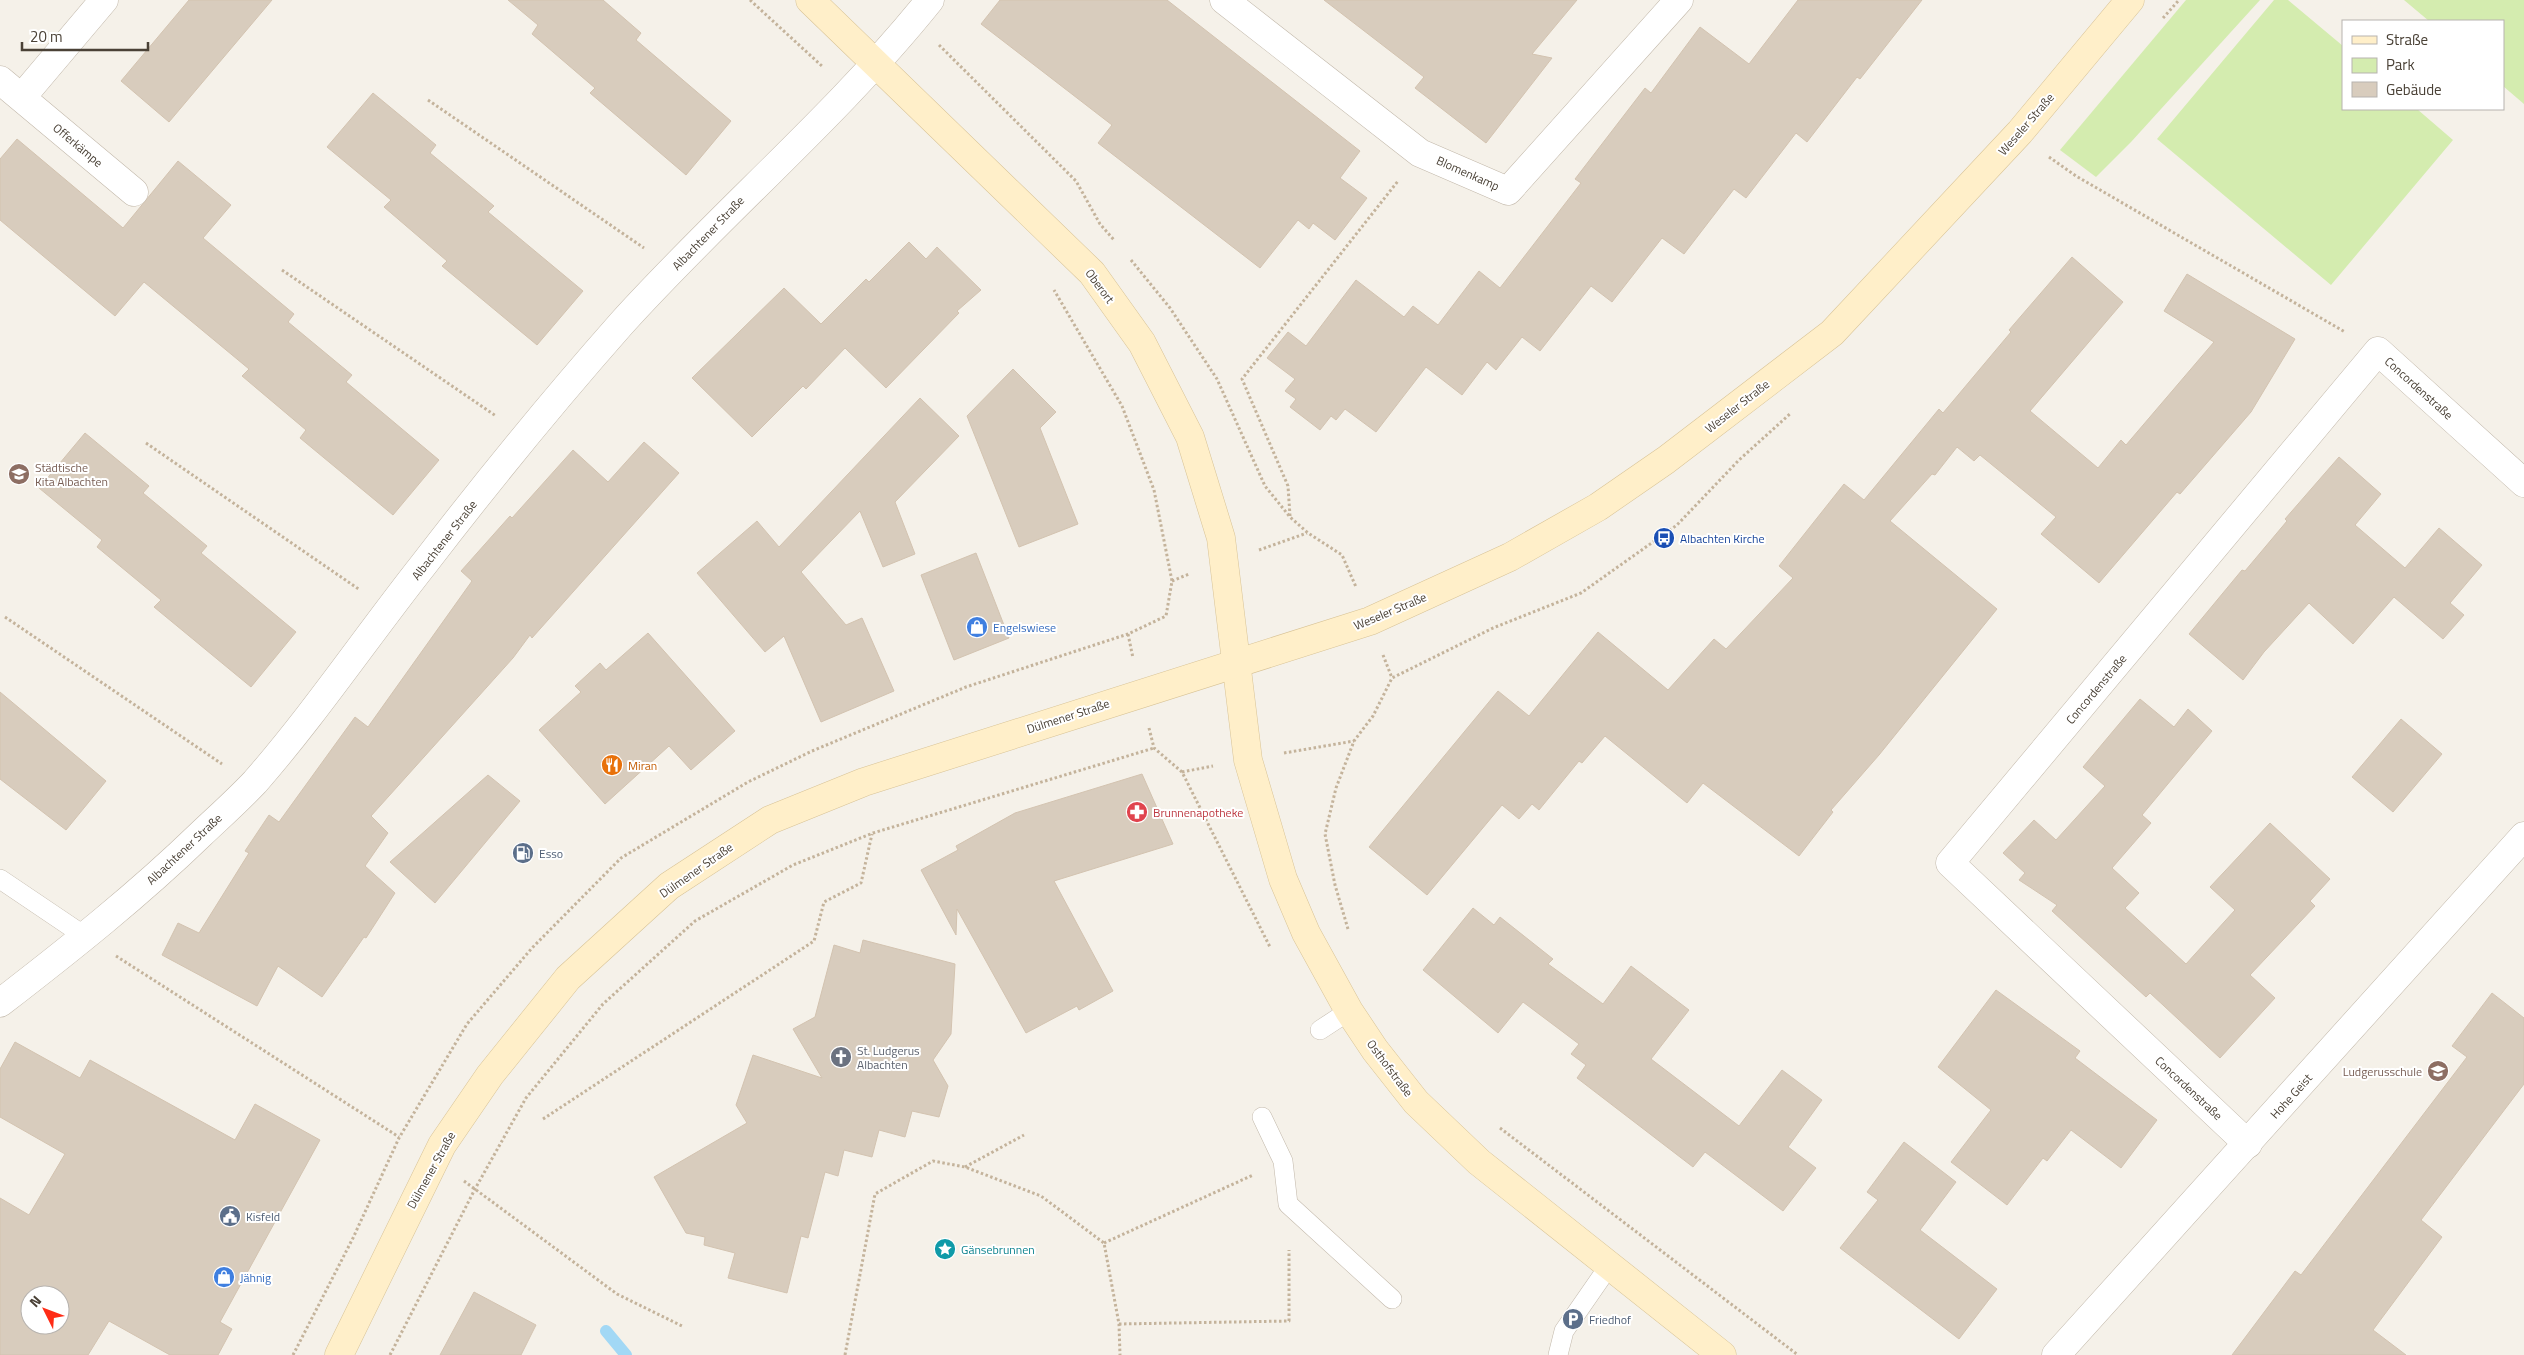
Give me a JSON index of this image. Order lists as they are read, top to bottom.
{
  "streets": {
    "main road": [
      "Weseler Straße",
      "Oberort",
      "Dülmener Straße",
      "Osthofstraße"
    ],
    "street": [
      "Offerkämpe",
      "Blomenkamp",
      "Albachtener Straße",
      "Concordenstraße",
      "Hohe Geist"
    ]
  },
  "crossings": [
    ["Weseler Straße", "Oberort"],
    ["Weseler Straße", "Dülmener Straße"],
    ["Weseler Straße", "Osthofstraße"],
    ["Albachtener Straße", "Oberort"],
    ["Oberort", "Dülmener Straße"],
    ["Oberort", "Osthofstraße"],
    ["Concordenstraße", "Hohe Geist"],
    ["Dülmener Straße", "Osthofstraße"]
  ],
  "places": {
    "school or university": ["Städtische Kita Albachten", "Ludgerusschule"],
    "bus stop": ["Albachten Kirche"],
    "shop": ["Engelswiese", "Jähnig"],
    "restaurant": ["Miran"],
    "pharmacy": ["Brunnenapotheke"],
    "fuel station": ["Esso"],
    "church": ["St. Ludgerus Albachten"],
    "public building": ["Kisfeld"],
    "place": ["Gänsebrunnen"],
    "parking": ["Friedhof"]
  },
  "legend": ["Straße", "Park", "Gebäude"],
  "scale_bar": "20 m",
  "north": "top left"
}
